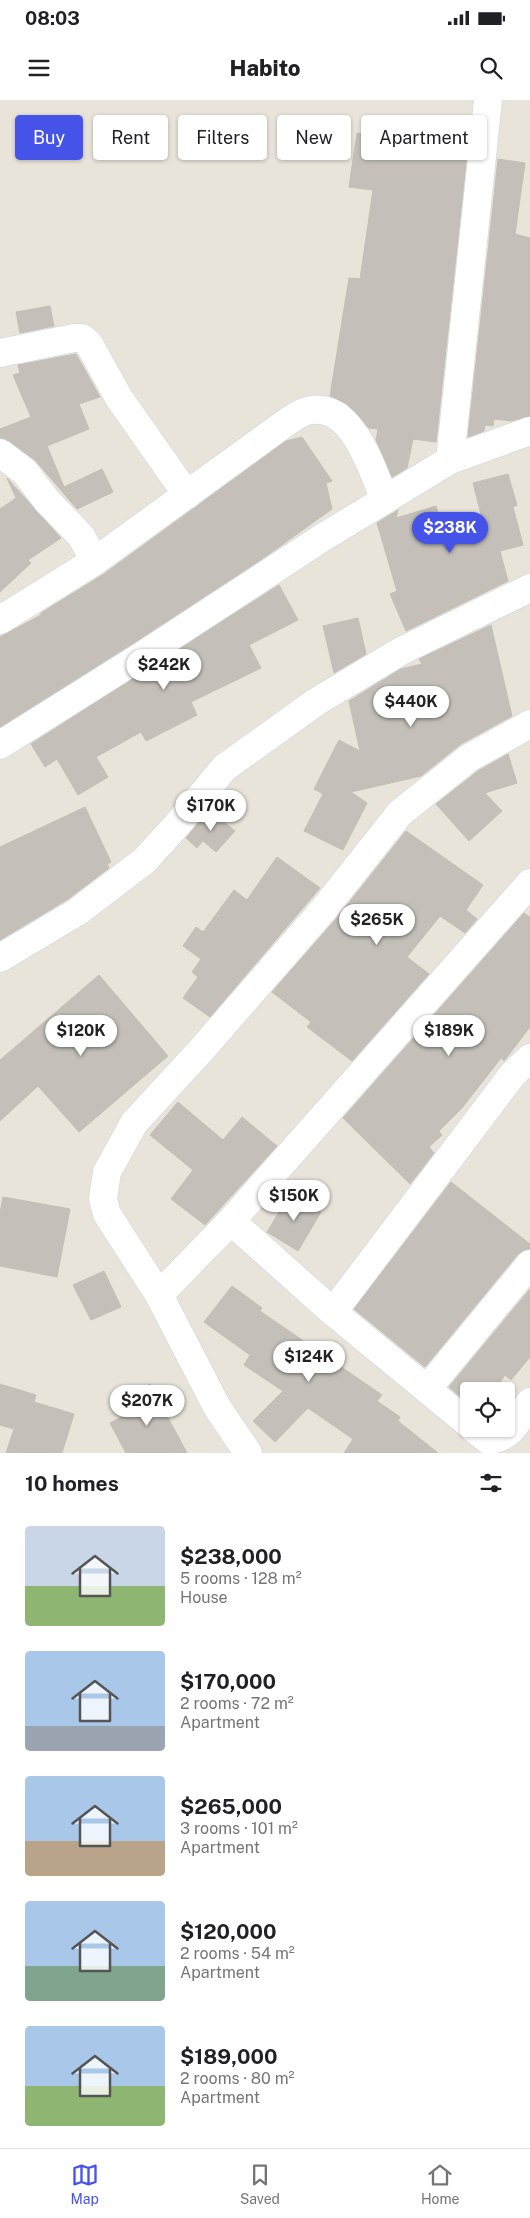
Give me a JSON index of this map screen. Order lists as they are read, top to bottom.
{
  "page": {
    "status": "08:03",
    "header": "Habito",
    "chip": [
      "Buy",
      "Rent",
      "Filters",
      "New",
      "Apartment"
    ],
    "price": [
      "$238K",
      "$242K",
      "$440K",
      "$170K",
      "$265K",
      "$120K",
      "$189K",
      "$150K",
      "$124K",
      "$207K"
    ],
    "heading": "10 homes",
    "list": [
      {
        "name": "$238,000",
        "note": "5 rooms · 128 m² · House"
      },
      {
        "name": "$170,000",
        "note": "2 rooms · 72 m² · Apartment"
      },
      {
        "name": "$265,000",
        "note": "3 rooms · 101 m² · Apartment"
      },
      {
        "name": "$120,000",
        "note": "2 rooms · 54 m² · Apartment"
      },
      {
        "name": "$189,000",
        "note": "2 rooms · 80 m² · Apartment"
      }
    ],
    "tabs": ["Map", "Saved", "Home"]
  }
}
